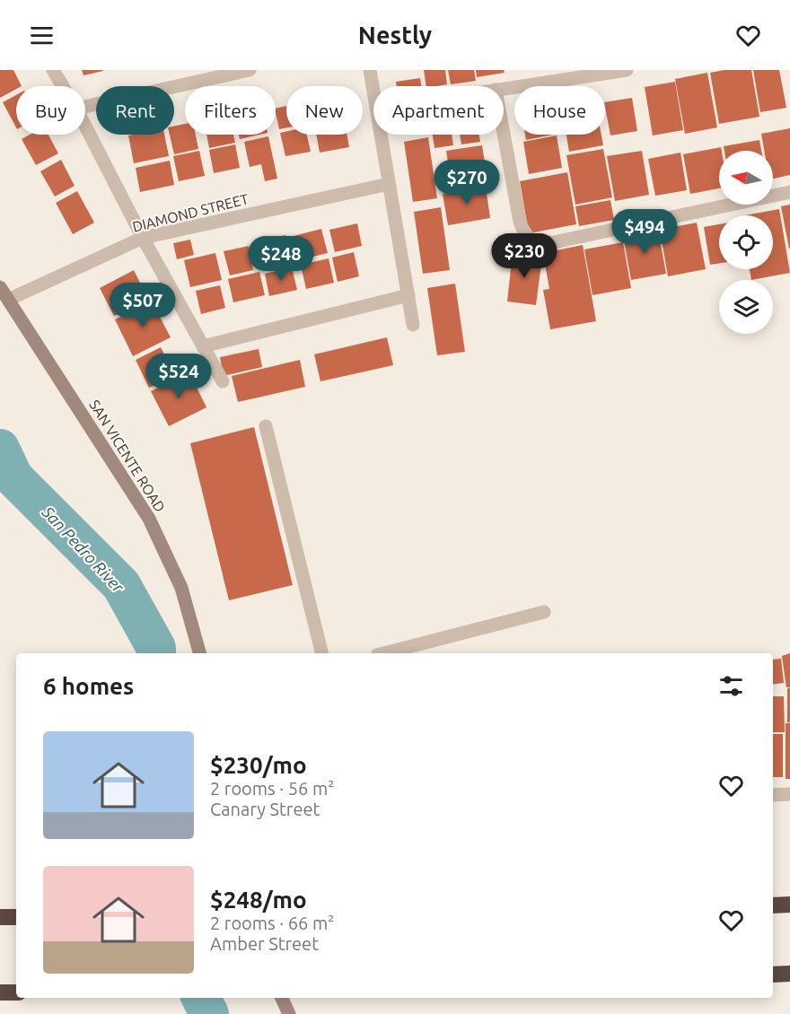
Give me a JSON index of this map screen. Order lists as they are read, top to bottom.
{
  "streets": {
    "main road": ["SAN VICENTE ROAD"],
    "street": ["DIAMOND STREET"]
  },
  "crossings": [
    ["DIAMOND STREET", "SAN VICENTE ROAD"]
  ],
  "water": ["San Pedro River"],
  "north": "left",
  "page": {
    "header": "Nestly",
    "chip": [
      "Buy",
      "Rent",
      "Filters",
      "New",
      "Apartment",
      "House"
    ],
    "price": [
      "$270",
      "$494",
      "$230",
      "$248",
      "$507",
      "$524"
    ],
    "heading": "6 homes",
    "list": [
      {
        "name": "$230/mo",
        "note": "2 rooms · 56 m² · Canary Street"
      },
      {
        "name": "$248/mo",
        "note": "2 rooms · 66 m² · Amber Street"
      }
    ]
  }
}
